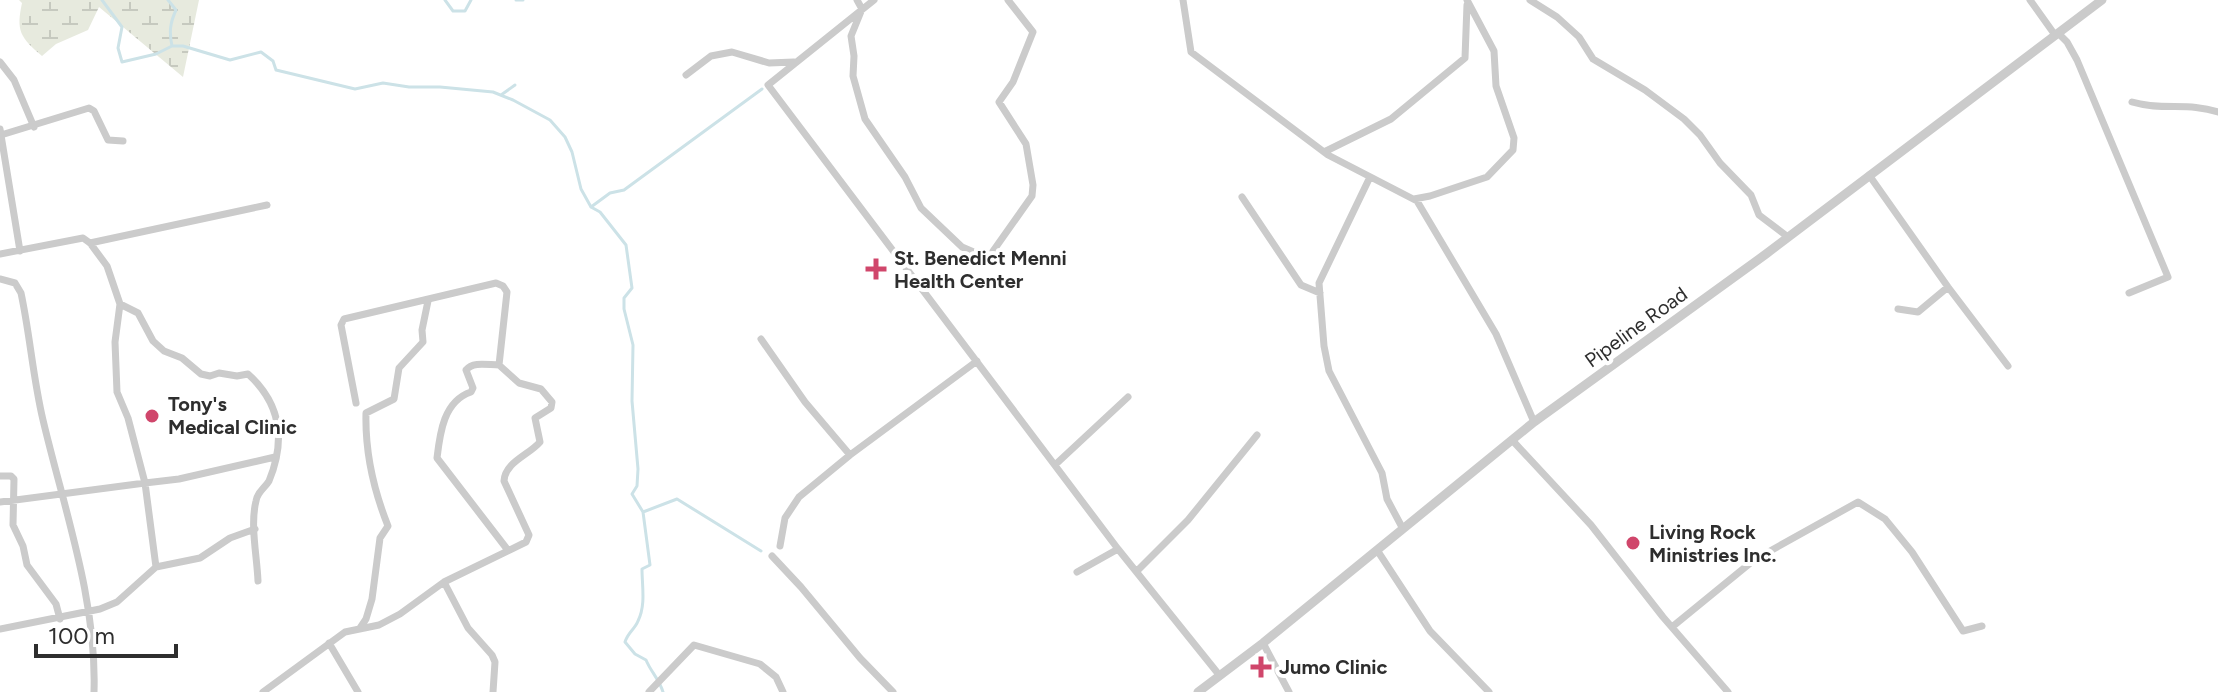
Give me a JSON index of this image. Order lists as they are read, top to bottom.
{
  "streets": {
    "street": ["Pipeline Road"]
  },
  "places": {
    "health": ["St. Benedict Menni Health Center", "Jumo Clinic"],
    "other": ["Tony's Medical Clinic", "Living Rock Ministries Inc."]
  },
  "scale_bar": "100 m"
}
